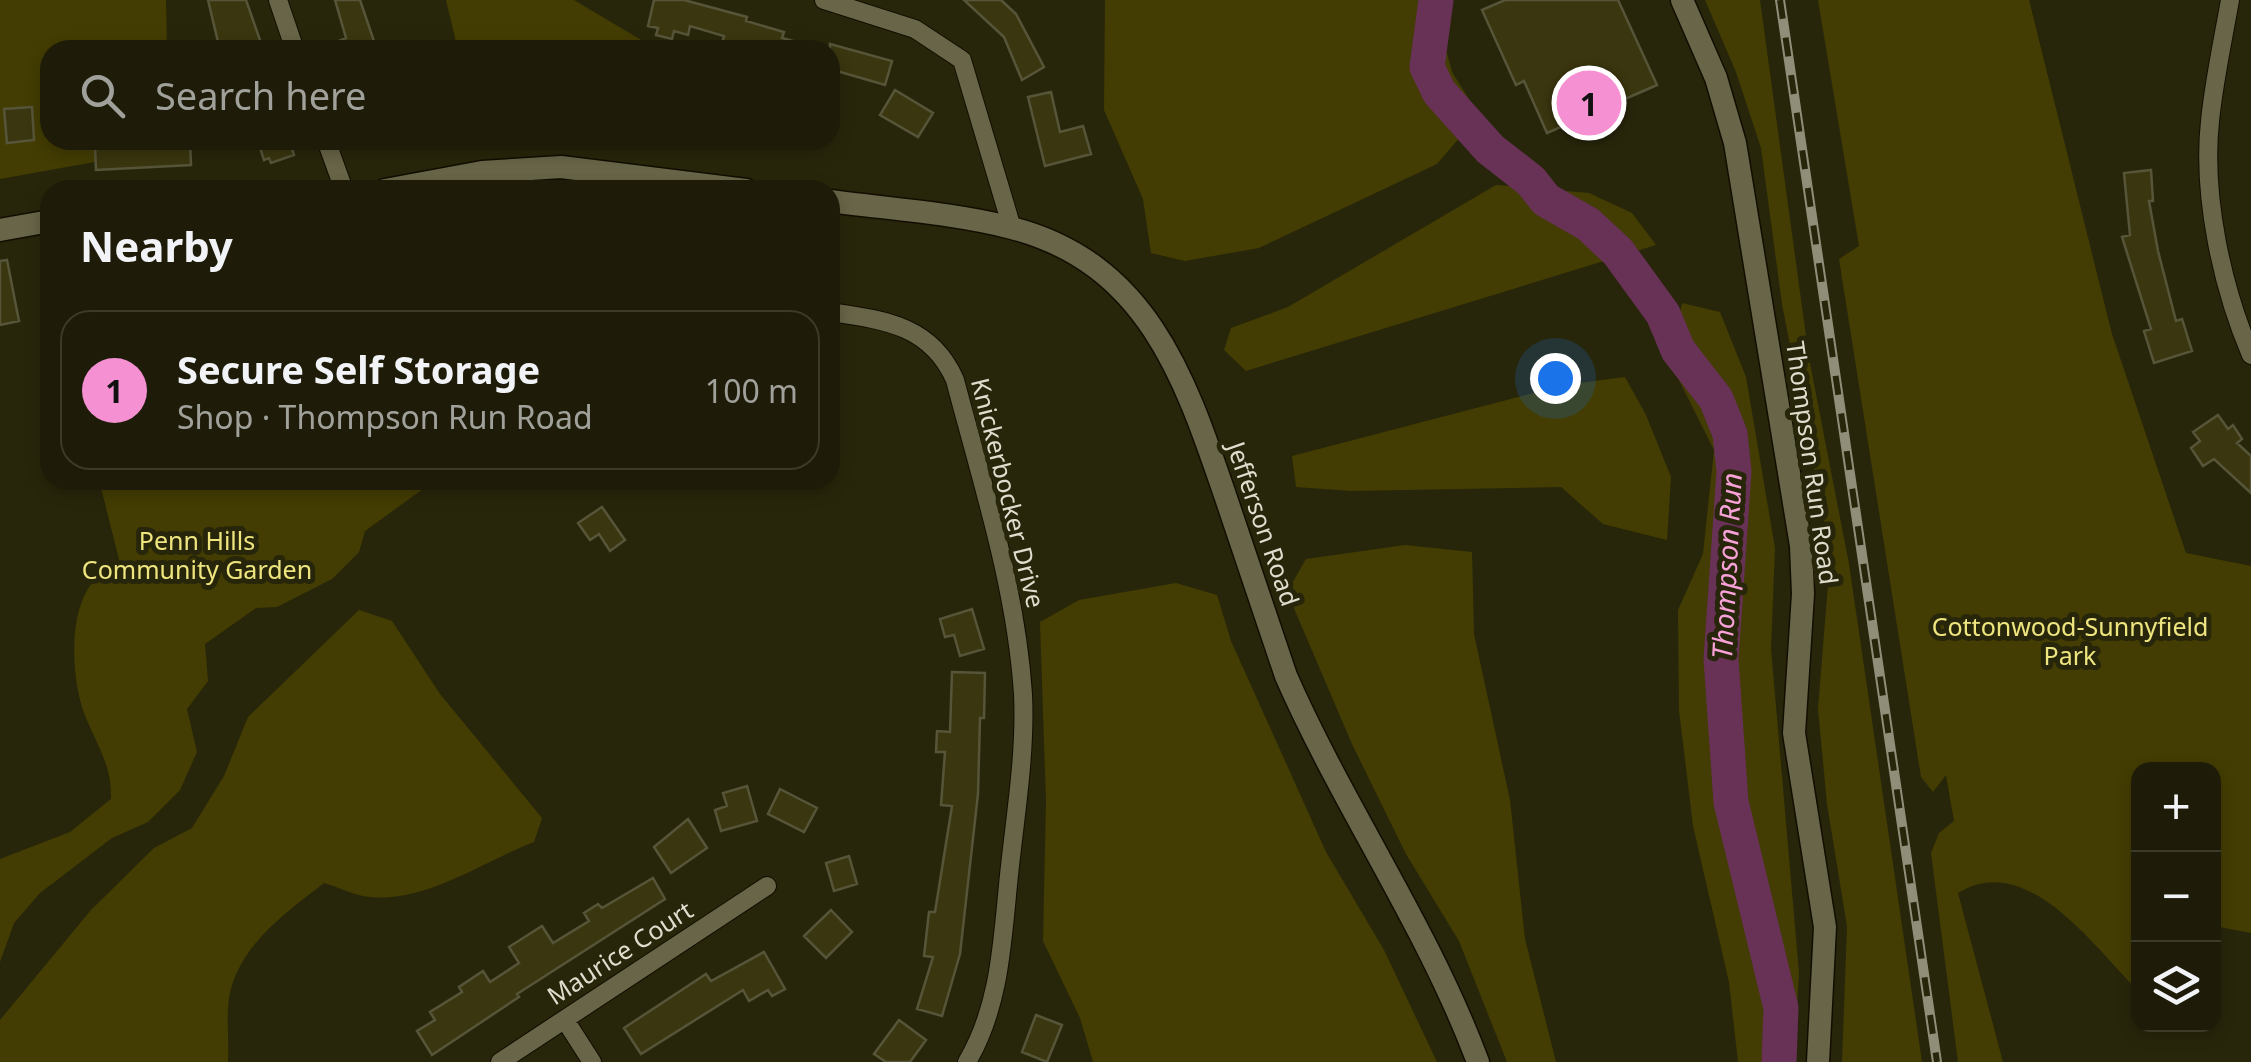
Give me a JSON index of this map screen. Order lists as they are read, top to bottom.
{
  "streets": {
    "street": [
      "Thompson Run Road",
      "Knickerbocker Drive",
      "Jefferson Road",
      "Maurice Court"
    ]
  },
  "water": ["Thompson Run"],
  "parks": ["Penn Hills Community Garden", "Cottonwood-Sunnyfield Park"],
  "page": {
    "search": "Search here",
    "pins": "1",
    "heading": "Nearby",
    "list": [
      {
        "mark": "1",
        "name": "Secure Self Storage",
        "note": "Shop · Thompson Run Road",
        "value": "100 m"
      }
    ],
    "map_buttons": ["+", "−"]
  }
}
